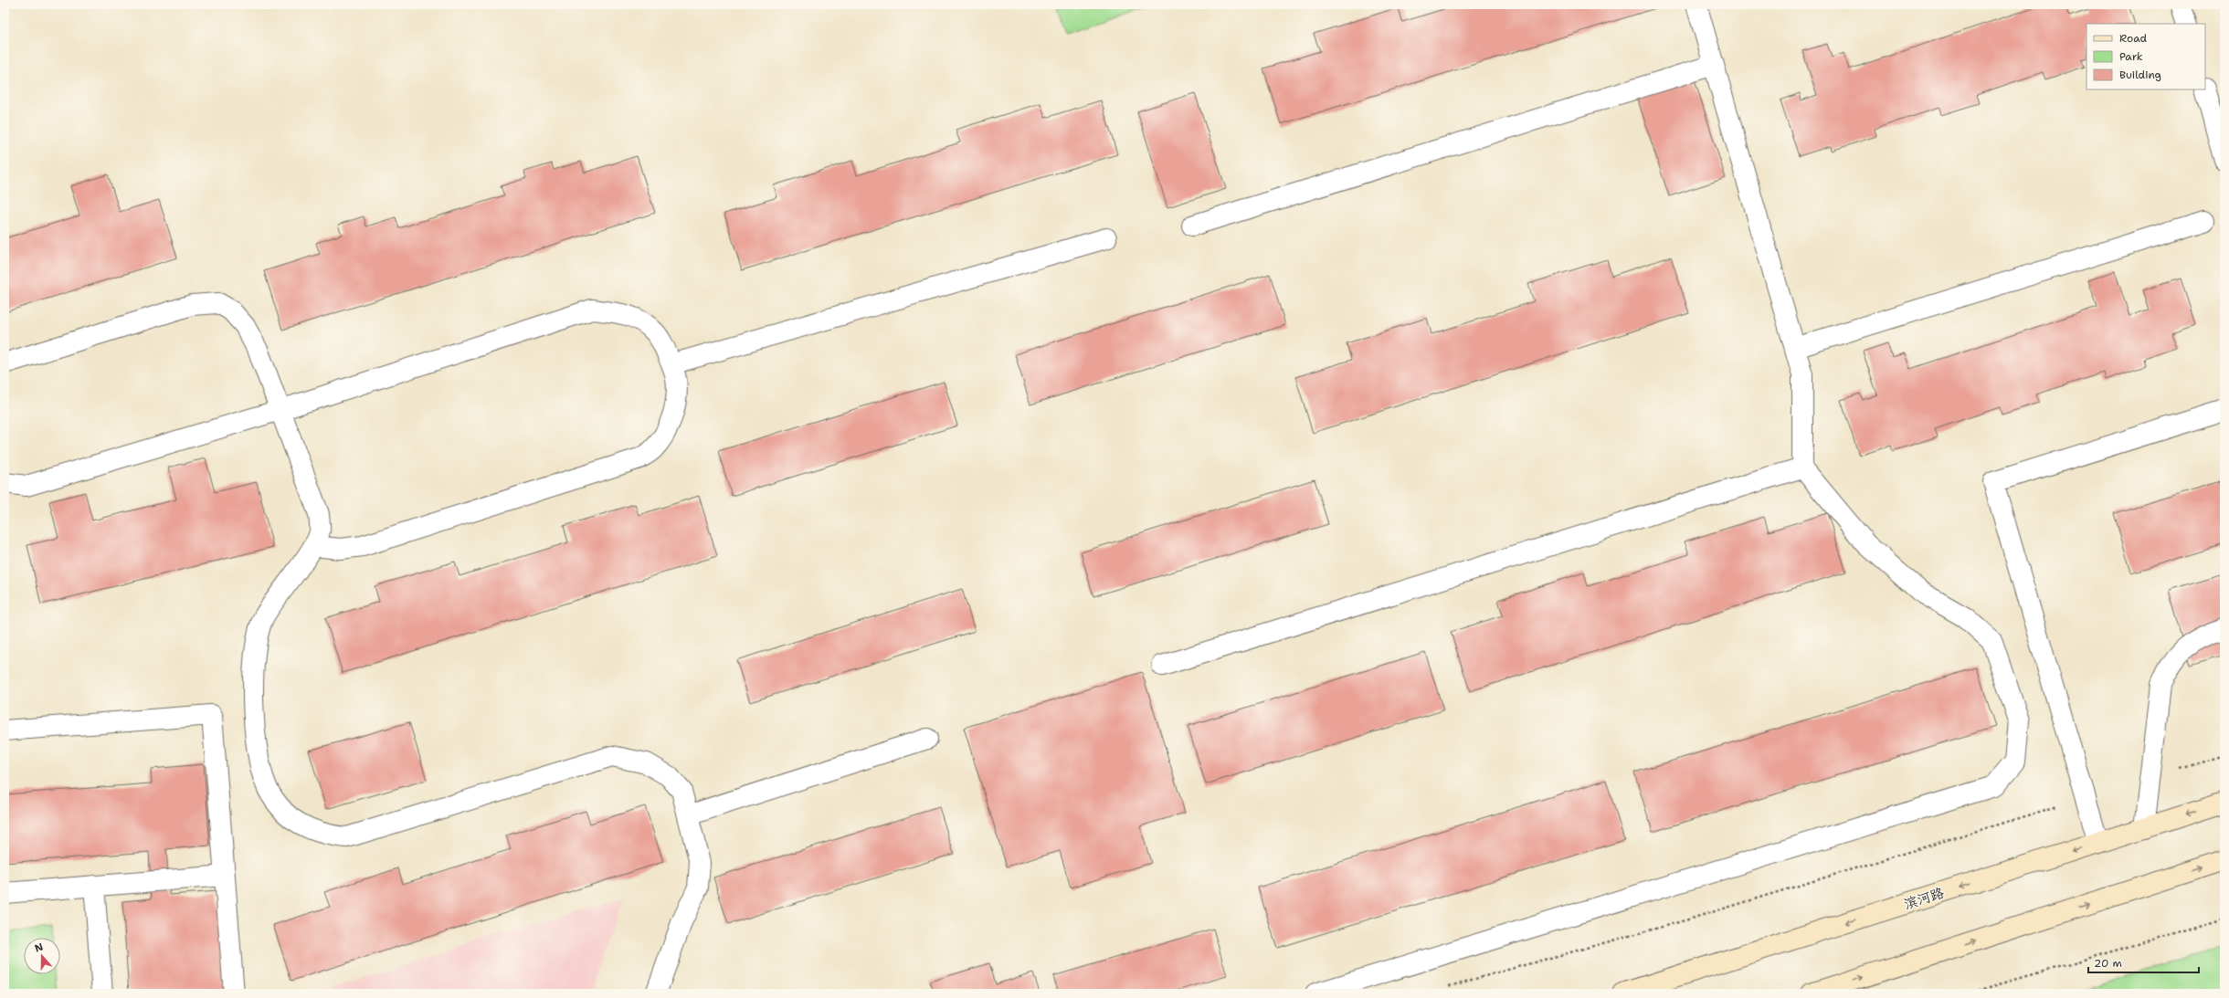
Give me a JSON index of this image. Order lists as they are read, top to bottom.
{
  "streets": {
    "main road": ["滨河路"]
  },
  "legend": ["Road", "Park", "Building"],
  "scale_bar": "20 m",
  "north": "top"
}
